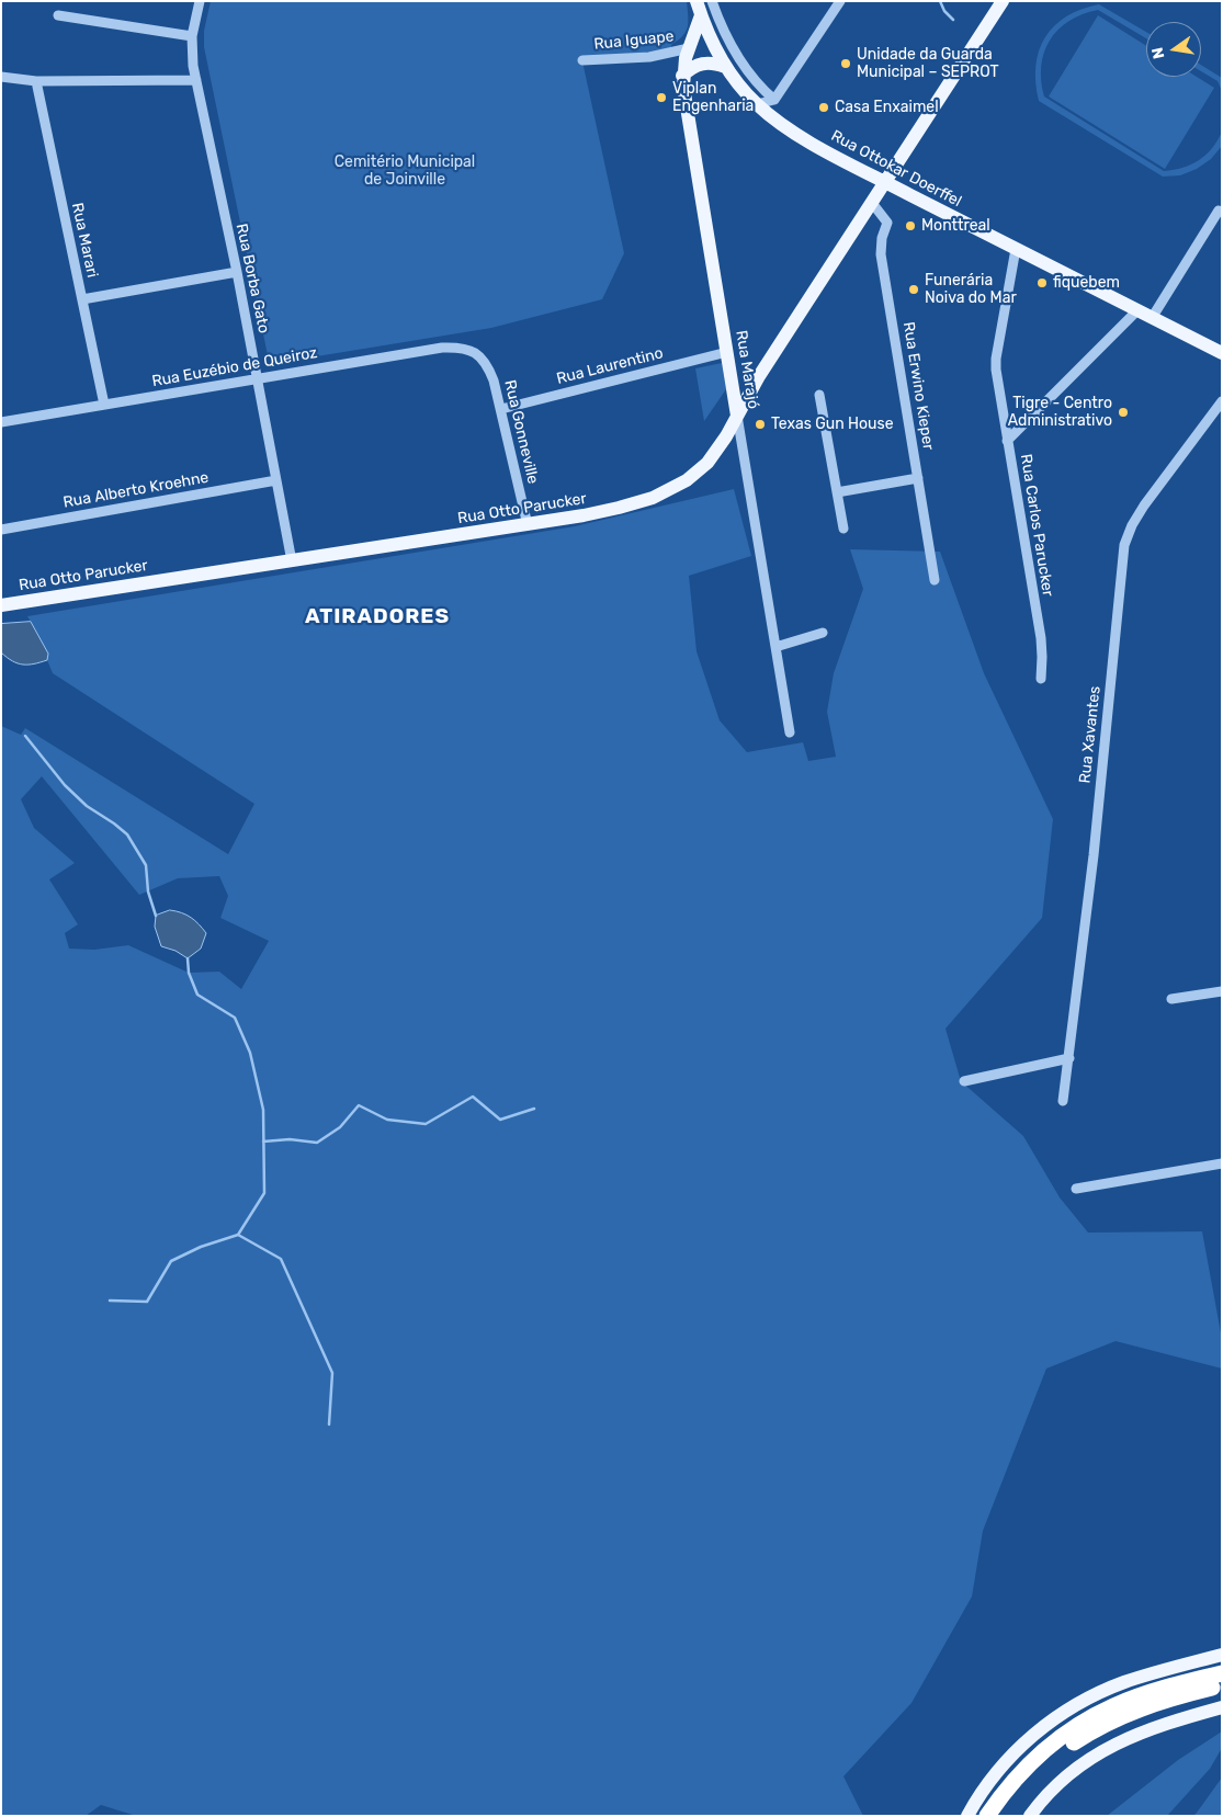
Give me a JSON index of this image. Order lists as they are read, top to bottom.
{
  "streets": {
    "main road": ["Rua Ottokar Doerffel", "Rua Marajó", "Rua Otto Parucker"],
    "street": [
      "Rua Iguape",
      "Rua Marari",
      "Rua Borba Gato",
      "Rua Laurentino",
      "Rua Euzébio de Queiroz",
      "Rua Erwino Kieper",
      "Rua Gonneville",
      "Rua Alberto Kroehne",
      "Rua Carlos Parucker",
      "Rua Xavantes"
    ]
  },
  "crossings": [
    ["Rua Iguape", "Rua Marajó"],
    ["Rua Ottokar Doerffel", "Rua Marajó"],
    ["Rua Ottokar Doerffel", "Rua Otto Parucker"],
    ["Rua Ottokar Doerffel", "Rua Carlos Parucker"],
    ["Rua Marari", "Rua Euzébio de Queiroz"],
    ["Rua Borba Gato", "Rua Euzébio de Queiroz"],
    ["Rua Borba Gato", "Rua Alberto Kroehne"],
    ["Rua Borba Gato", "Rua Otto Parucker"],
    ["Rua Laurentino", "Rua Marajó"],
    ["Rua Laurentino", "Rua Gonneville"],
    ["Rua Euzébio de Queiroz", "Rua Gonneville"],
    ["Rua Marajó", "Rua Otto Parucker"],
    ["Rua Erwino Kieper", "Rua Otto Parucker"],
    ["Rua Gonneville", "Rua Otto Parucker"]
  ],
  "districts": ["ATIRADORES"],
  "parks": ["Cemitério Municipal de Joinville"],
  "places": [
    "Unidade da Guarda Municipal – SEPROT",
    "Viplan Engenharia",
    "Casa Enxaimel",
    "Monttreal",
    "fiquebem",
    "Funerária Noiva do Mar",
    "Tigre - Centro Administrativo",
    "Texas Gun House"
  ],
  "north": "left"
}
